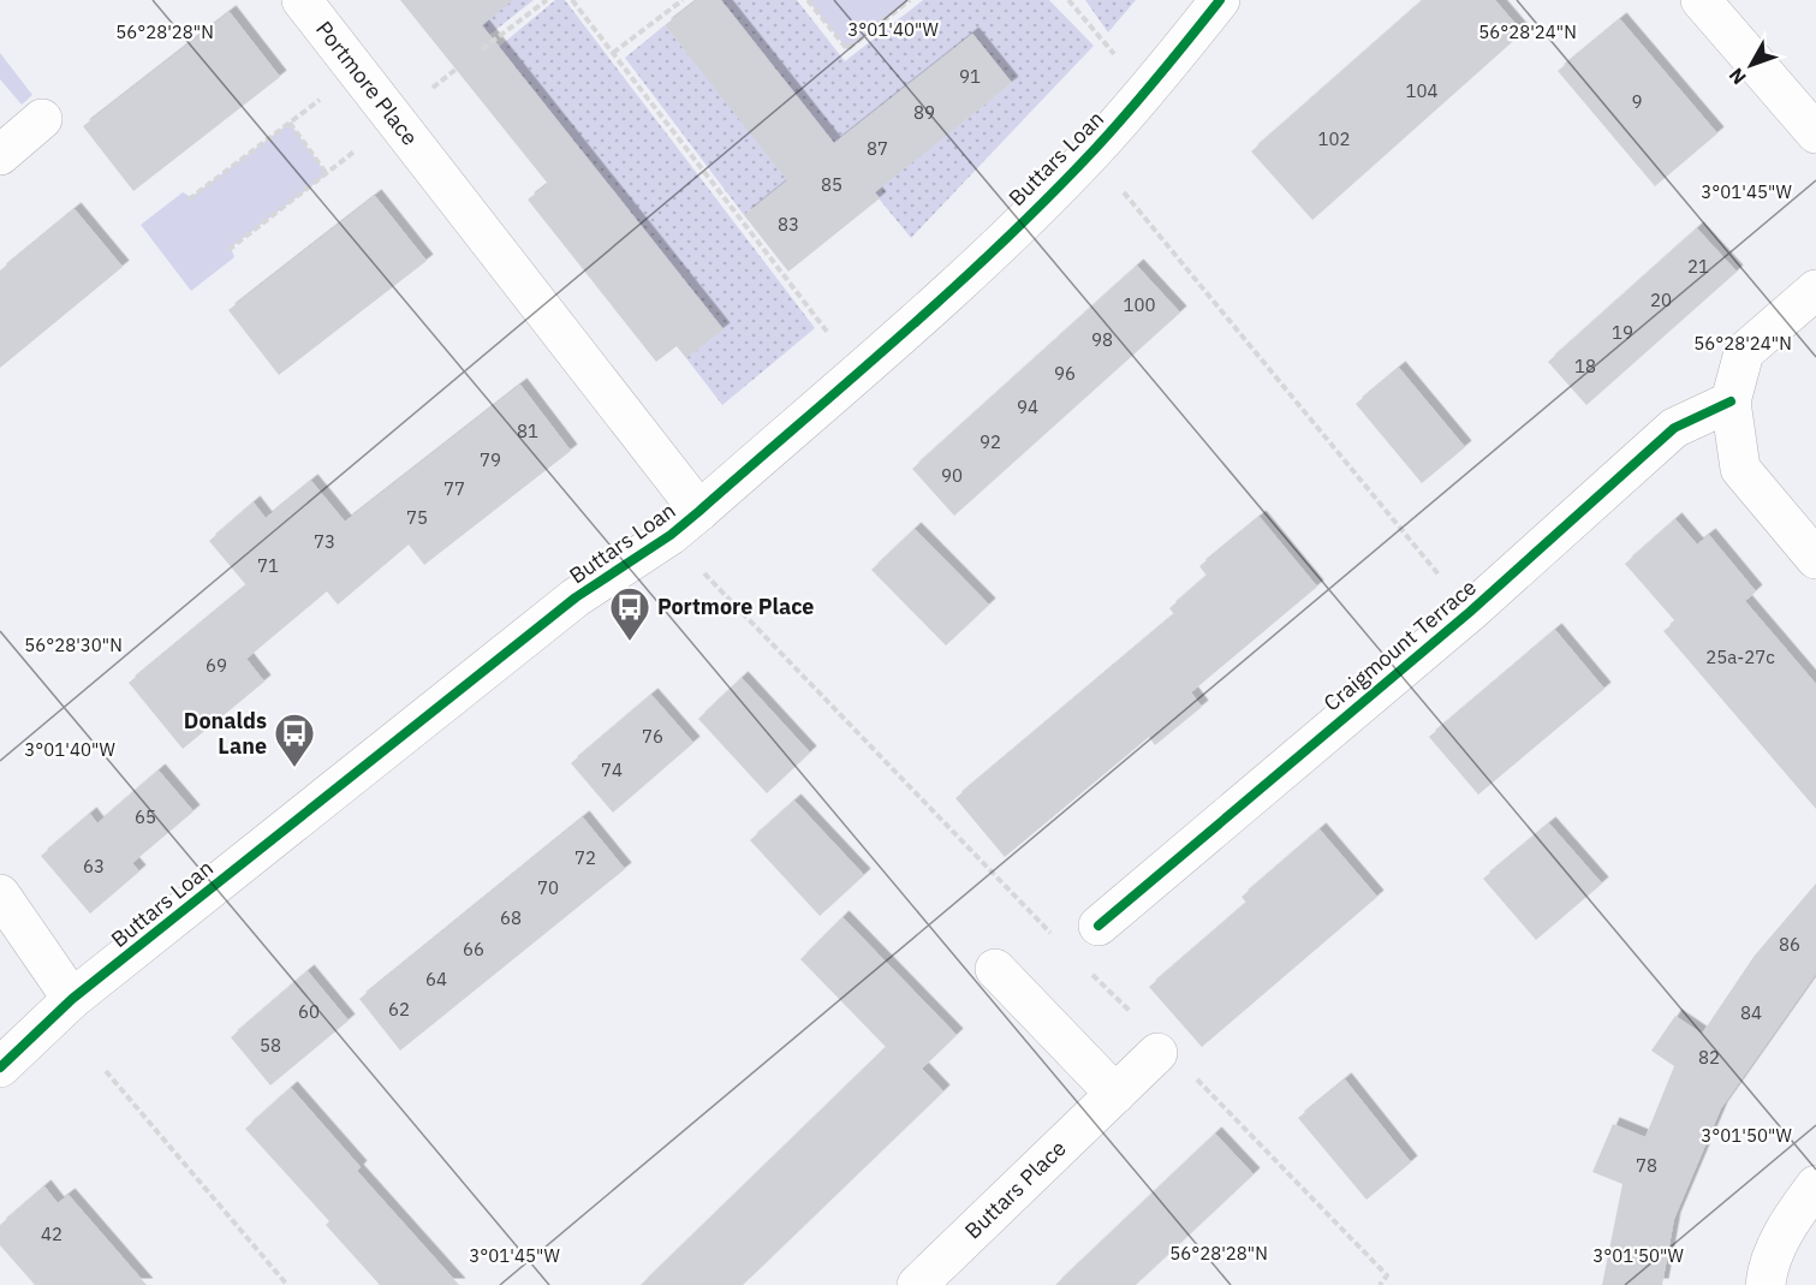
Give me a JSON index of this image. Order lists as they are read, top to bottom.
{
  "streets": {
    "street": [
      "Portmore Place",
      "Buttars Loan",
      "Craigmount Terrace",
      "Buttars Place"
    ]
  },
  "crossings": [
    ["Portmore Place", "Buttars Loan"]
  ],
  "places": {
    "bus stop": ["Portmore Place", "Donalds Lane"]
  },
  "house_numbers": [
    "91",
    "104",
    "9",
    "89",
    "102",
    "87",
    "85",
    "83",
    "21",
    "20",
    "100",
    "19",
    "98",
    "18",
    "96",
    "94",
    "81",
    "92",
    "79",
    "90",
    "77",
    "75",
    "73",
    "71",
    "25a-27c",
    "69",
    "76",
    "74",
    "65",
    "72",
    "63",
    "70",
    "68",
    "86",
    "66",
    "64",
    "62",
    "60",
    "84",
    "58",
    "82",
    "78",
    "42"
  ],
  "north": "bottom left",
  "coordinates": [
    "3°01'40\"W",
    "56°28'28\"N",
    "56°28'24\"N",
    "3°01'45\"W",
    "56°28'30\"N",
    "3°01'50\"W"
  ]
}
